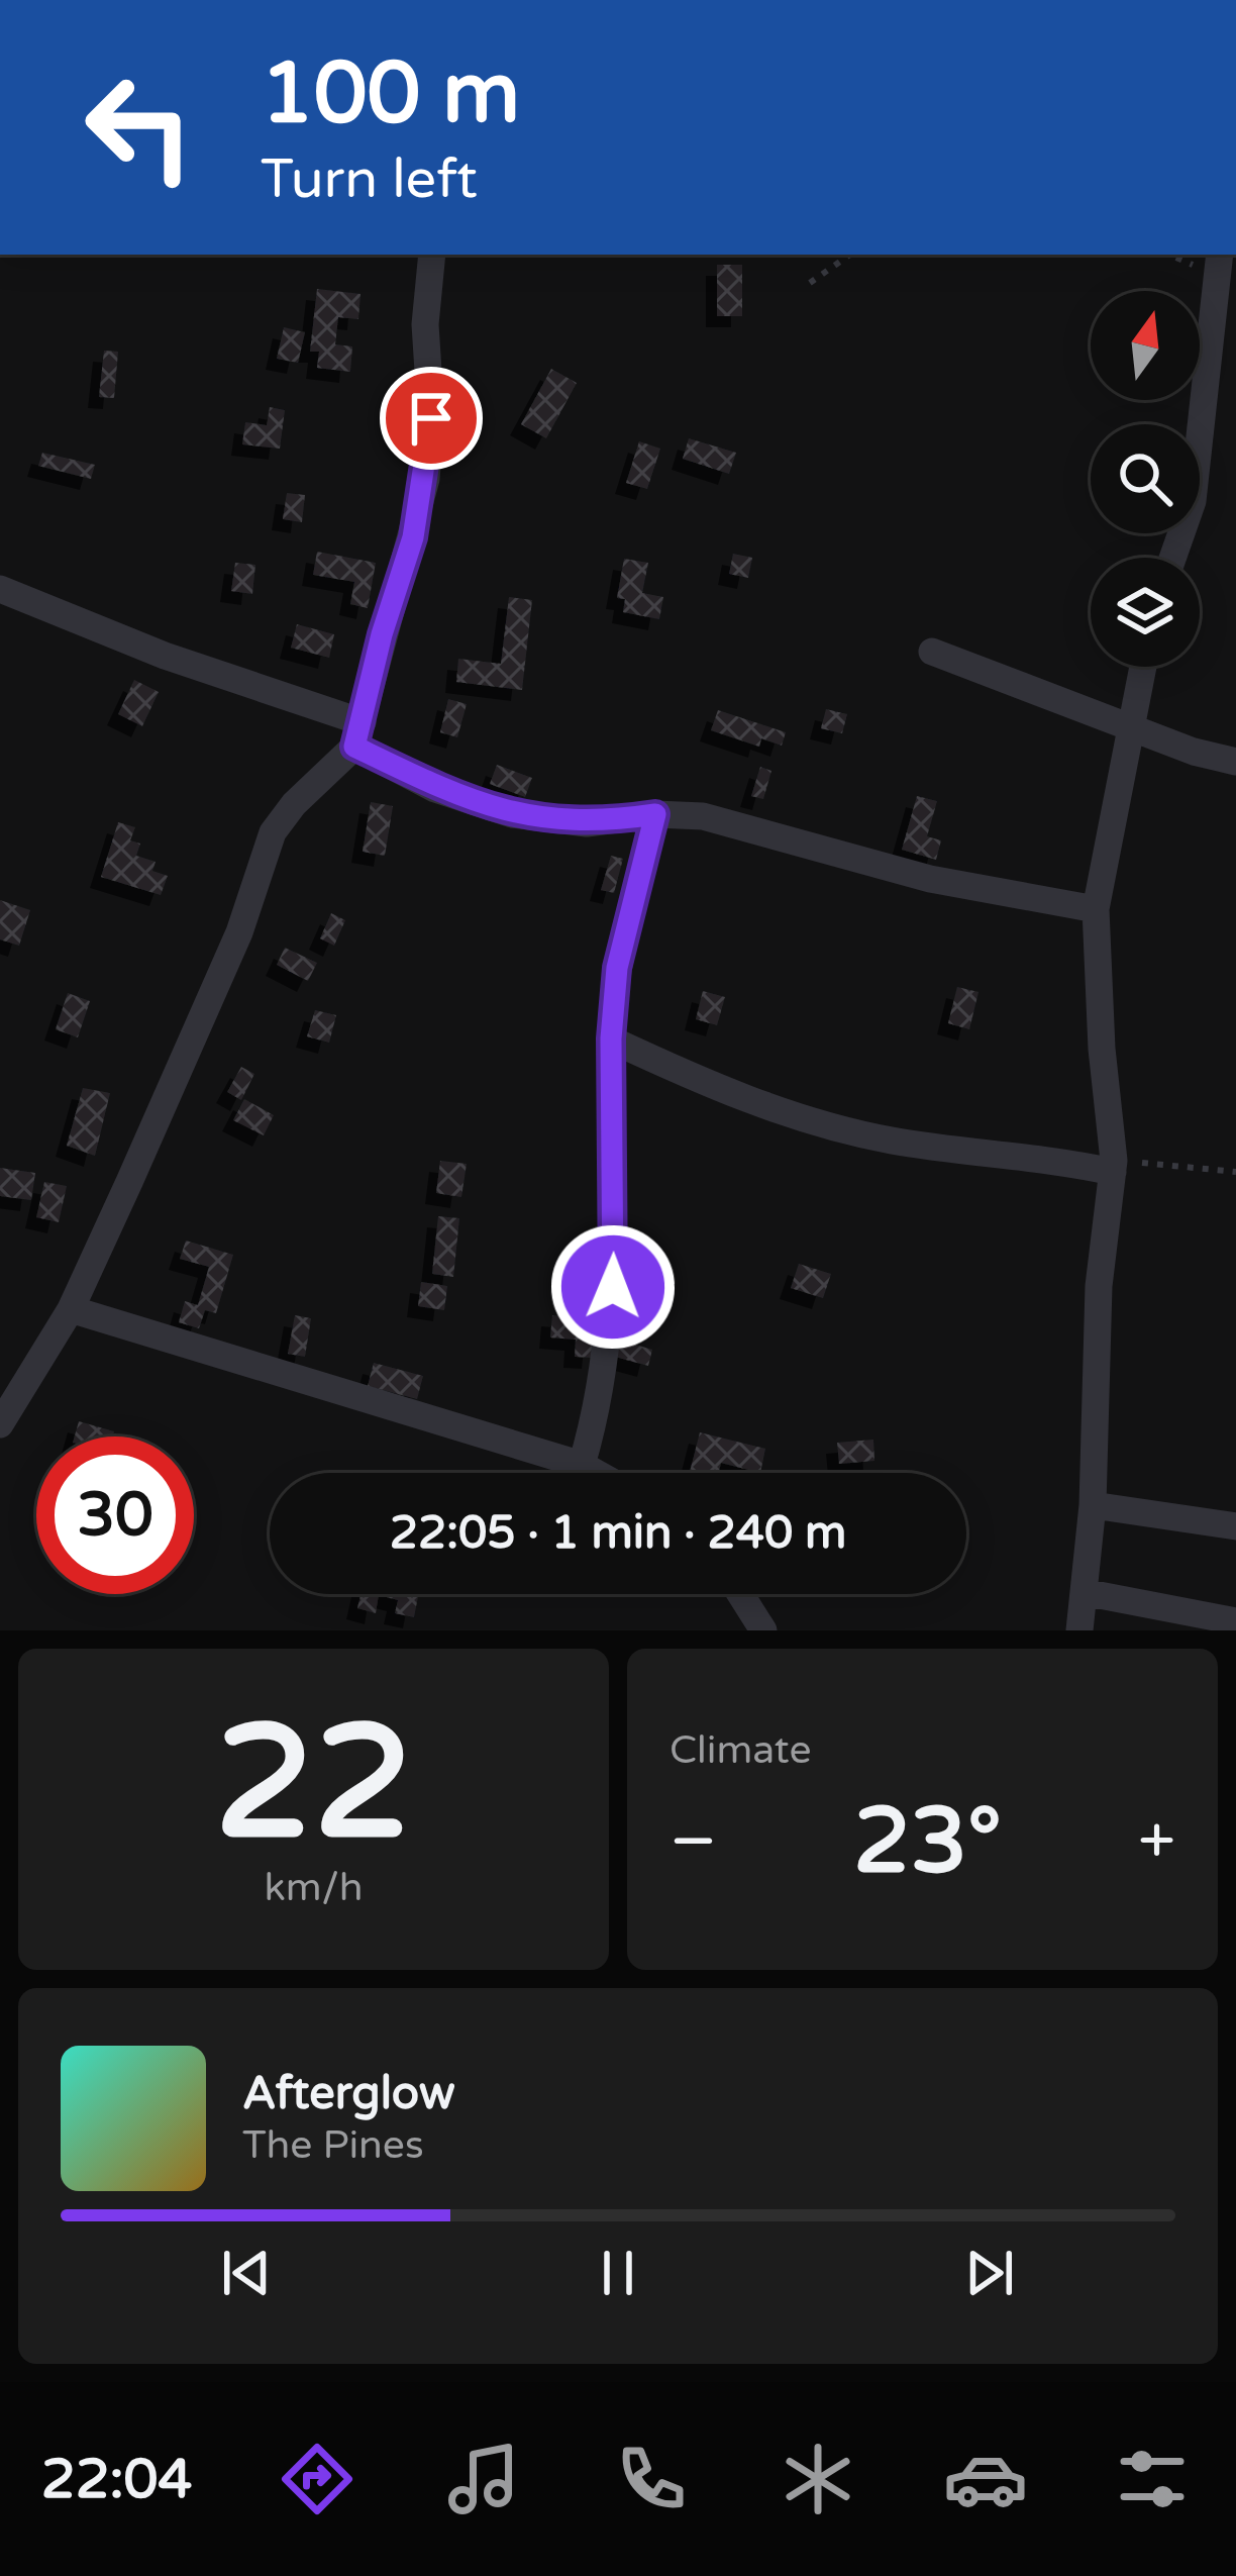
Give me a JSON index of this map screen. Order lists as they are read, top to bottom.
{
  "north": "top",
  "page": {
    "turn": ["100 m", "Turn left"],
    "limit": "30",
    "trip": "22:05 · 1 min · 240 m",
    "tile": [
      ["22", "km/h"],
      "Climate"
    ],
    "heat": ["−", "23°", "+"],
    "song": ["Afterglow", "The Pines"],
    "tabs": "22:04"
  }
}
